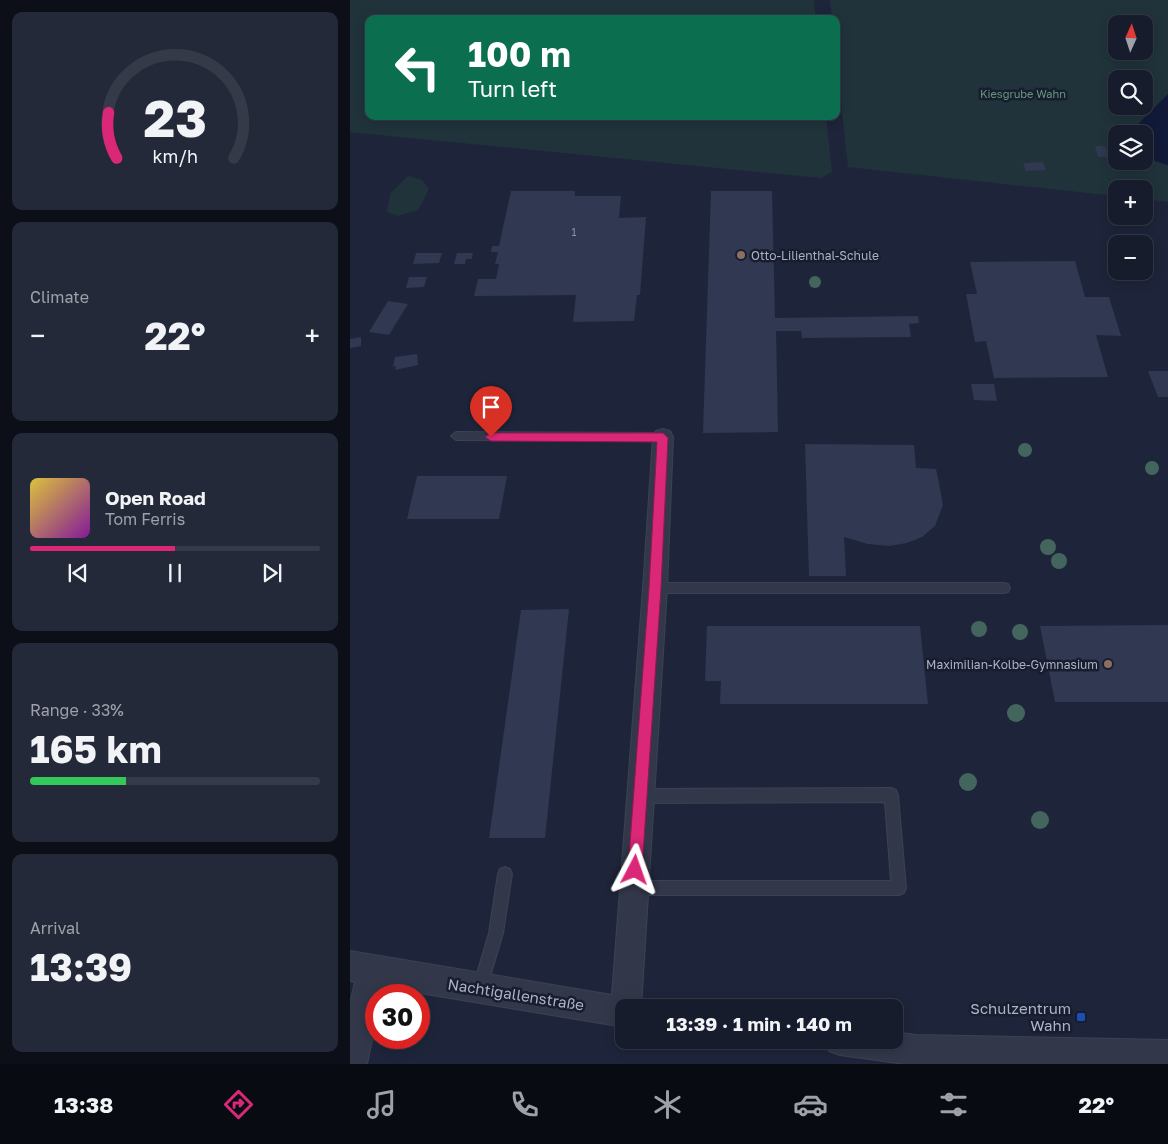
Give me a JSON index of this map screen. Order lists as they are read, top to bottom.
{
  "streets": {
    "street": ["Nachtigallenstraße"]
  },
  "parks": ["Kiesgrube Wahn"],
  "places": {
    "other": ["Otto-Lilienthal-Schule", "Maximilian-Kolbe-Gymnasium"],
    "transit": ["Schulzentrum Wahn"]
  },
  "house_numbers": ["1"],
  "north": "top",
  "page": {
    "map_buttons": ["+", "−"],
    "turn": ["100 m", "Turn left"],
    "tile": [
      "Climate",
      ["Range · 33%", "165 km"],
      ["Arrival", "13:39"]
    ],
    "heat": ["−", "22°", "+"],
    "song": ["Open Road", "Tom Ferris"],
    "limit": "30",
    "trip": "13:39 · 1 min · 140 m",
    "tabs": ["13:38", "22°"],
    "gauge": ["23", "km/h"]
  }
}
